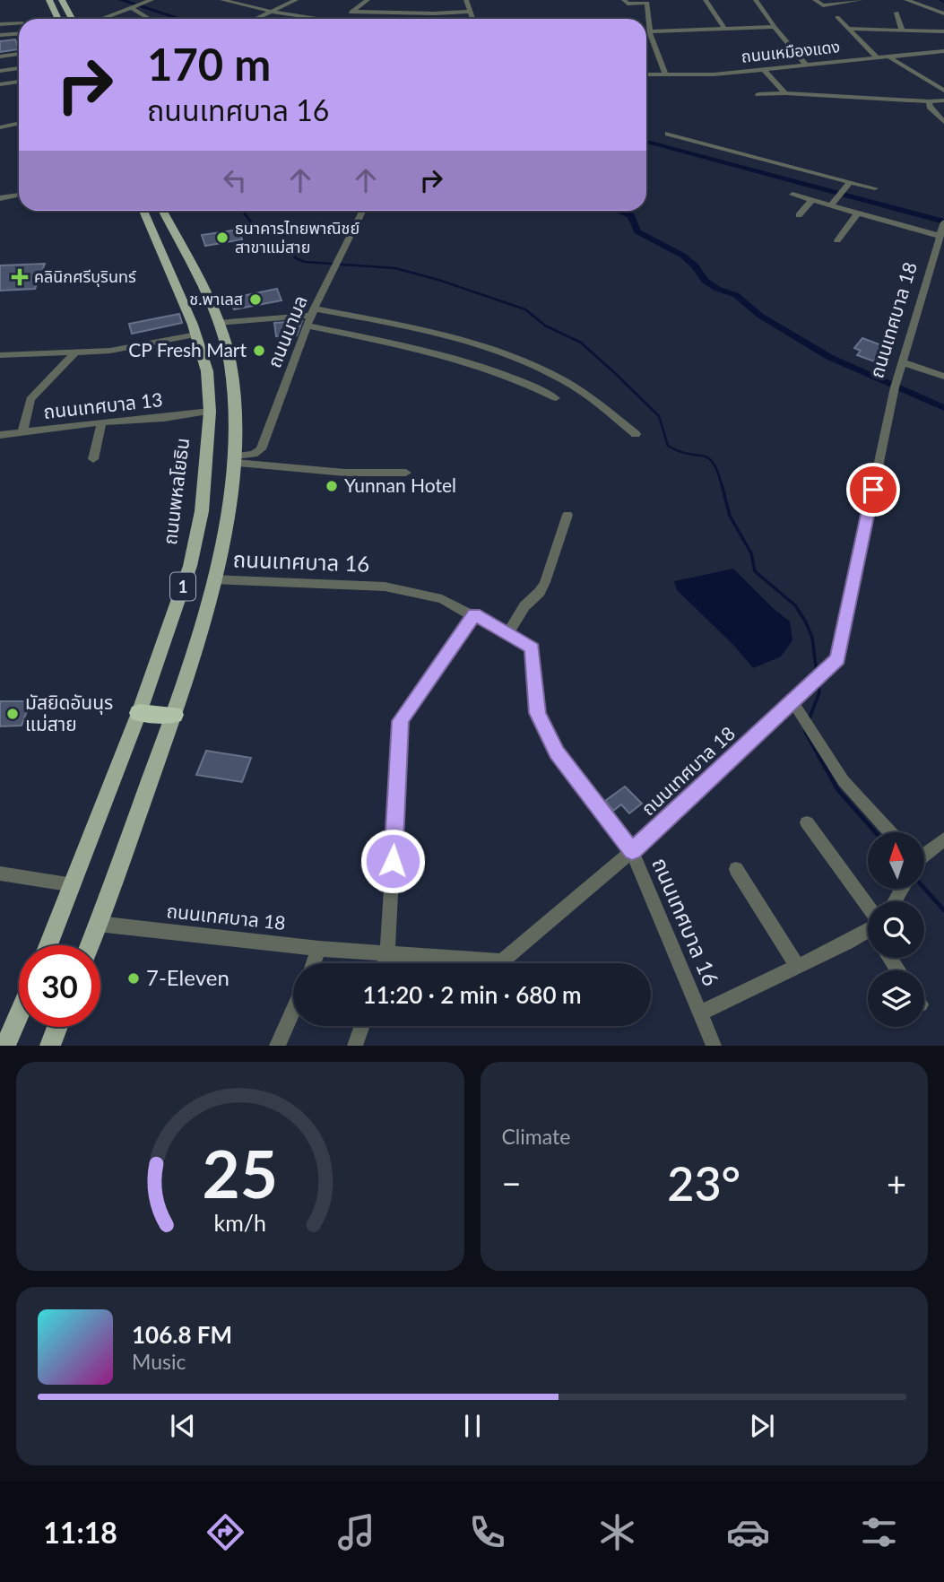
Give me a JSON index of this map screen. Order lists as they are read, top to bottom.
{
  "streets": {
    "main road": ["ถนนพหลโยธิน", "1"],
    "street": [
      "ถนนเหมืองแดง",
      "ถนนเทศบาล 18",
      "ถนนนามล",
      "ถนนเทศบาล 13",
      "ถนนเทศบาล 16"
    ]
  },
  "crossings": [
    ["ถนนเทศบาล 18", "ถนนเทศบาล 16"],
    ["ถนนเทศบาล 18", "1"],
    ["ถนนนามล", "1"],
    ["ถนนเทศบาล 13", "ถนนพหลโยธิน"],
    ["ถนนเทศบาล 16", "1"]
  ],
  "places": {
    "other": [
      "ธนาคารไทยพาณิชย์ สาขาแม่สาย",
      "ช.พาเลส",
      "CP Fresh Mart",
      "Yunnan Hotel",
      "มัสยิดอันนุร แม่สาย",
      "7-Eleven"
    ],
    "health": ["คลินิกศรีบุรินทร์"]
  },
  "north": "top",
  "page": {
    "turn": ["170 m", "ถนนเทศบาล 16"],
    "limit": "30",
    "trip": "11:20 · 2 min · 680 m",
    "tile": "Climate",
    "heat": ["−", "23°", "+"],
    "song": ["106.8 FM", "Music"],
    "tabs": "11:18",
    "gauge": ["25", "km/h"]
  }
}
